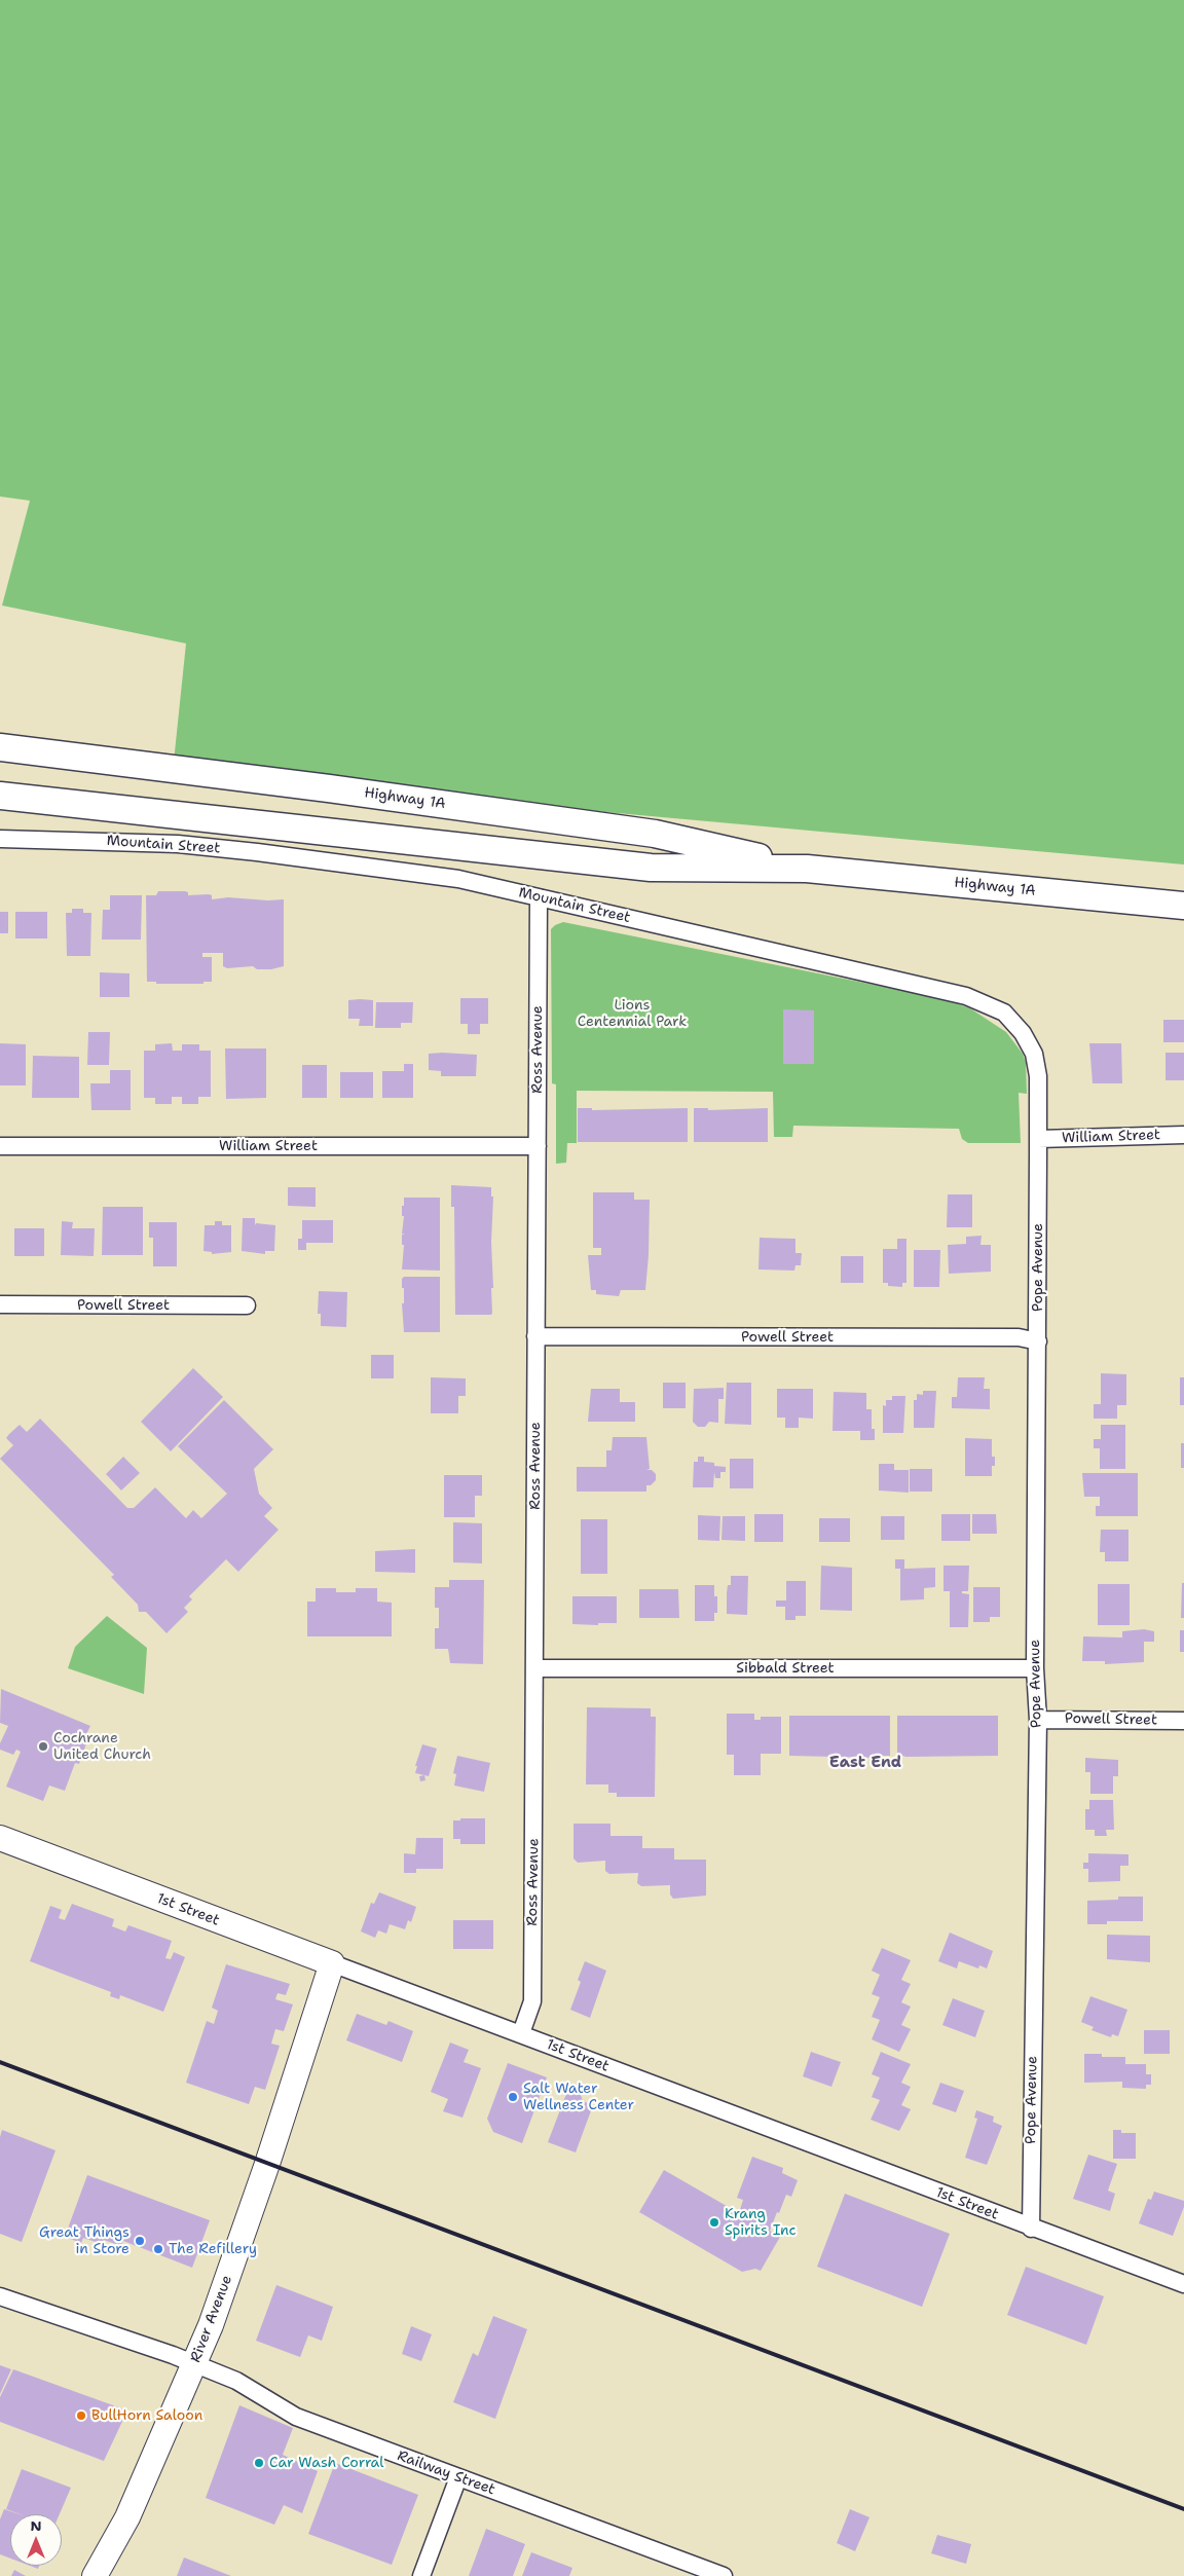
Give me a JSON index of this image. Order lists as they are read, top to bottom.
{
  "streets": {
    "main road": ["Highway 1A"],
    "street": [
      "Mountain Street",
      "Ross Avenue",
      "William Street",
      "Pope Avenue",
      "Powell Street",
      "Sibbald Street",
      "1st Street",
      "River Avenue",
      "Railway Street"
    ]
  },
  "crossings": [
    ["Mountain Street", "Ross Avenue"],
    ["Mountain Street", "William Street"],
    ["Mountain Street", "Pope Avenue"],
    ["Ross Avenue", "William Street"],
    ["Ross Avenue", "Powell Street"],
    ["Ross Avenue", "Sibbald Street"],
    ["Ross Avenue", "1st Street"],
    ["William Street", "Pope Avenue"],
    ["Pope Avenue", "Powell Street"],
    ["Pope Avenue", "Sibbald Street"],
    ["Pope Avenue", "1st Street"],
    ["1st Street", "River Avenue"],
    ["River Avenue", "Railway Street"]
  ],
  "districts": ["East End"],
  "parks": ["Lions Centennial Park"],
  "places": [
    "Cochrane United Church",
    "Salt Water Wellness Center",
    "Krang Spirits Inc",
    "Great Things in Store",
    "The Refillery",
    "BullHorn Saloon",
    "Car Wash Corral"
  ],
  "north": "top"
}
